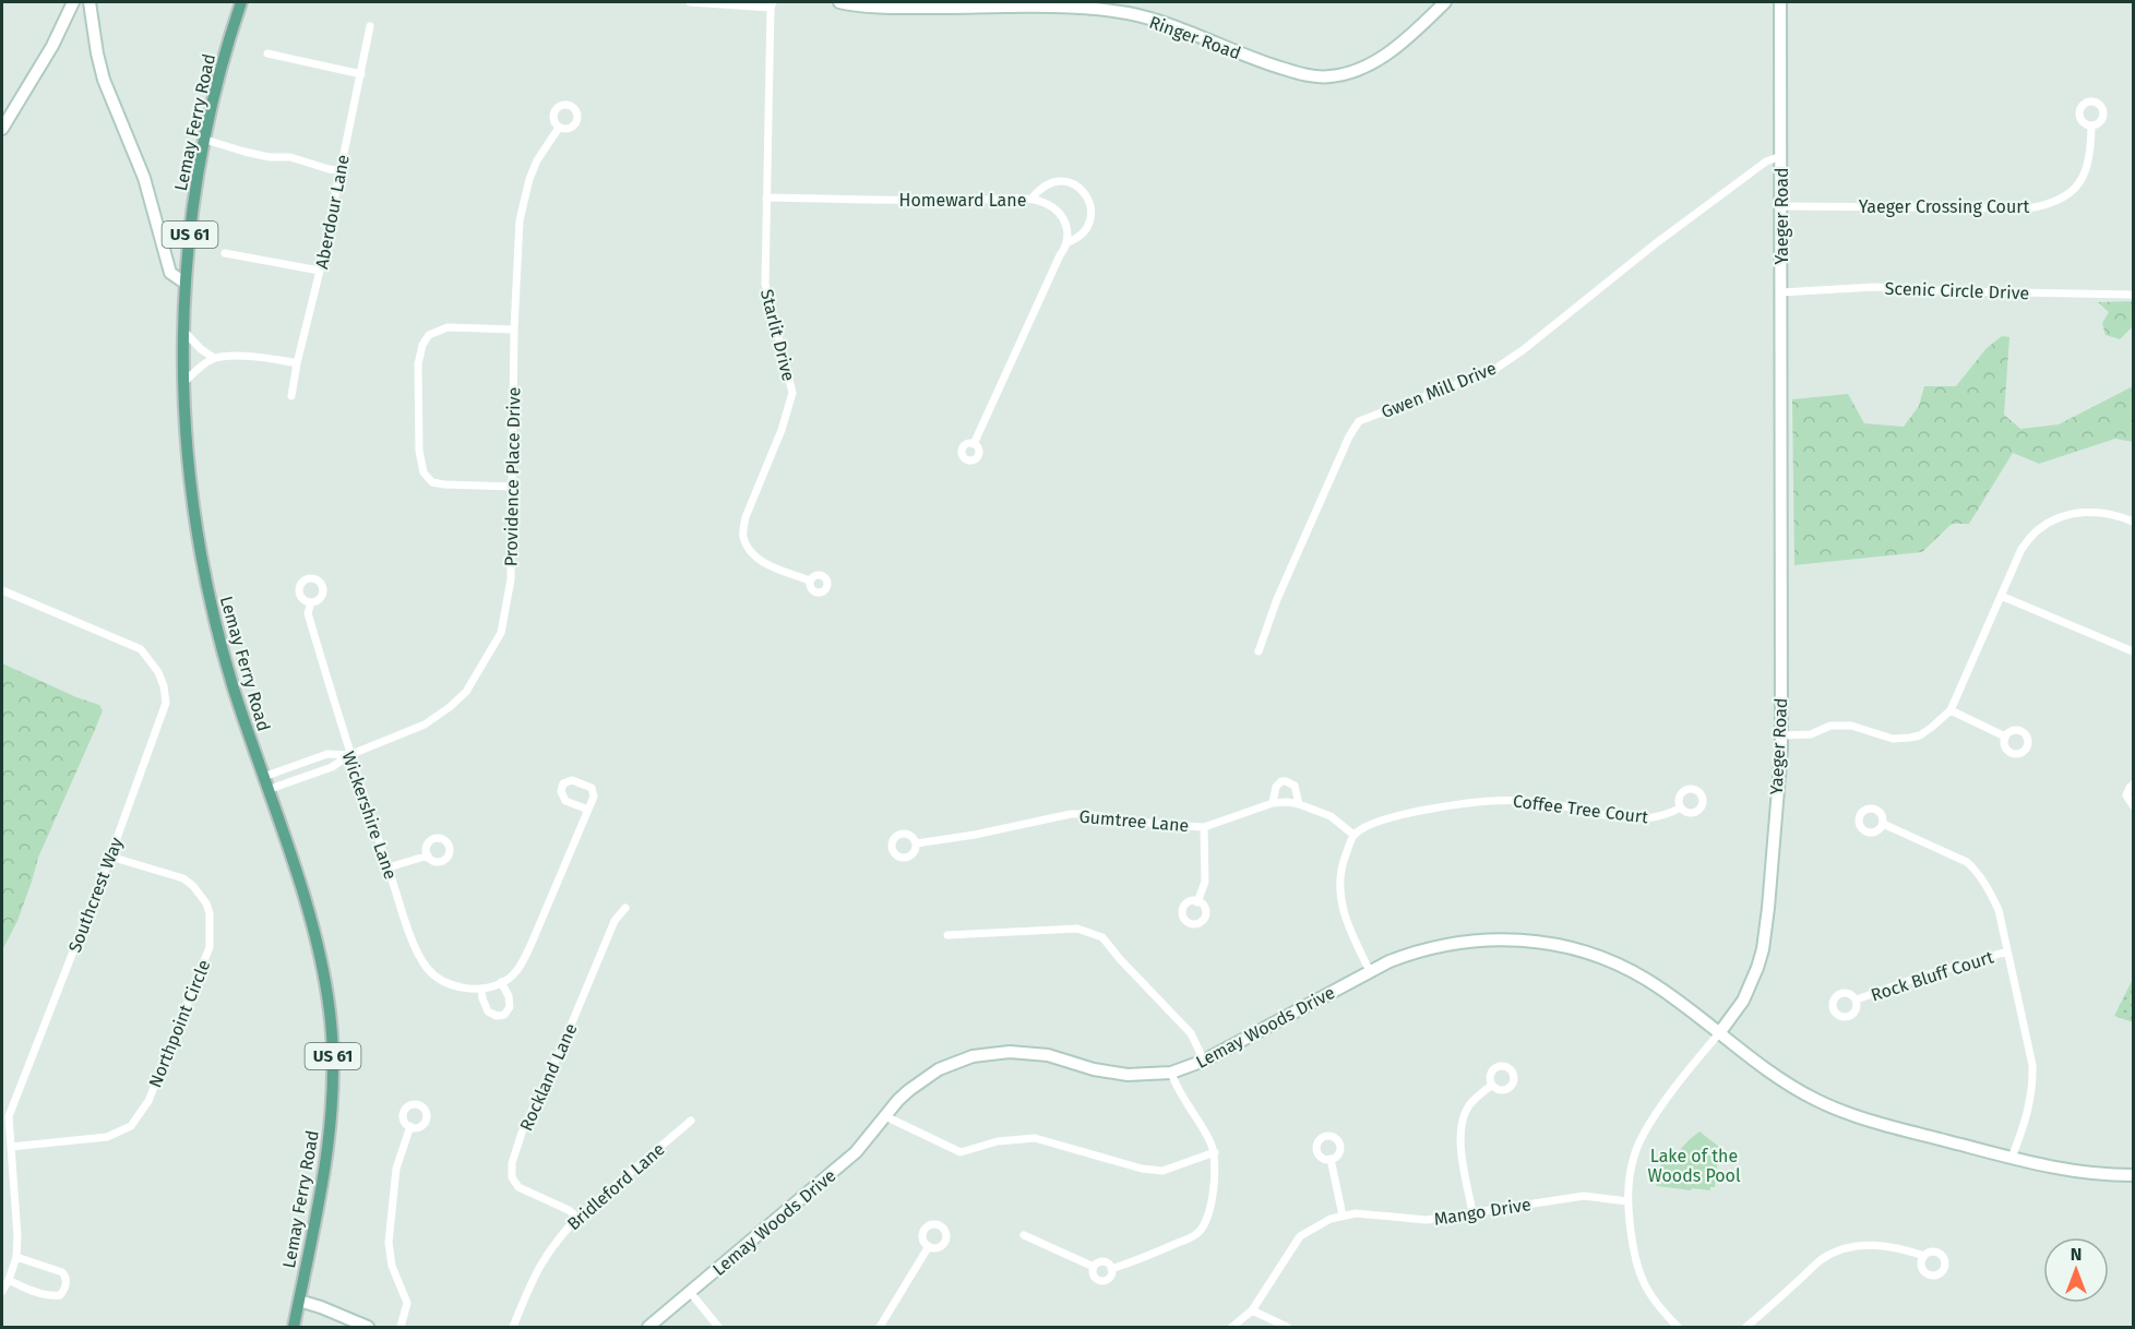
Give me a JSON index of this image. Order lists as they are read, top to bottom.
{
  "streets": {
    "main road": ["Lemay Ferry Road", "US 61"],
    "street": [
      "Ringer Road",
      "Homeward Lane",
      "Yaeger Crossing Court",
      "Aberdour Lane",
      "Yaeger Road",
      "Scenic Circle Drive",
      "Starlit Drive",
      "Gwen Mill Drive",
      "Providence Place Drive",
      "Coffee Tree Court",
      "Wickershire Lane",
      "Gumtree Lane",
      "Southcrest Way",
      "Rock Bluff Court",
      "Northpoint Circle",
      "Lemay Woods Drive",
      "Rockland Lane",
      "Bridleford Lane",
      "Mango Drive"
    ]
  },
  "crossings": [
    ["Lemay Ferry Road", "Providence Place Drive"],
    ["Homeward Lane", "Starlit Drive"],
    ["Yaeger Crossing Court", "Yaeger Road"],
    ["Yaeger Road", "Scenic Circle Drive"],
    ["Yaeger Road", "Gwen Mill Drive"],
    ["Yaeger Road", "Lemay Woods Drive"],
    ["Providence Place Drive", "Wickershire Lane"],
    ["Coffee Tree Court", "Gumtree Lane"],
    ["Southcrest Way", "Northpoint Circle"],
    ["Rockland Lane", "Bridleford Lane"]
  ],
  "parks": ["Lake of the Woods Pool"],
  "north": "top"
}
